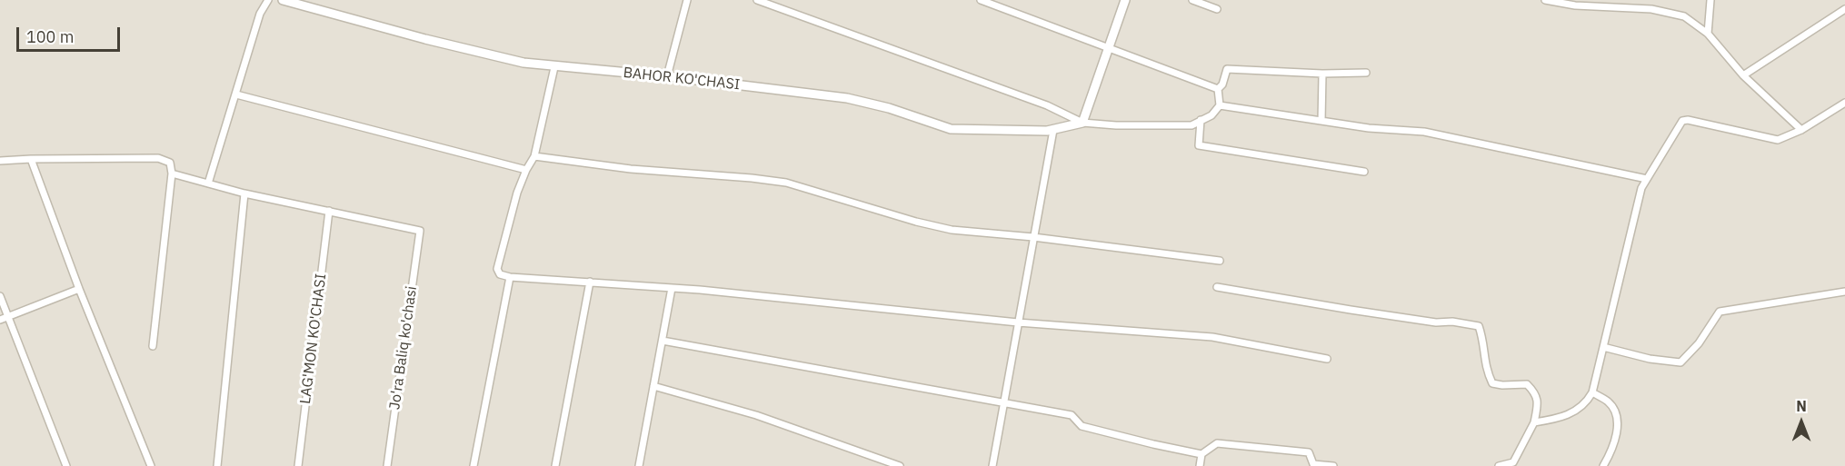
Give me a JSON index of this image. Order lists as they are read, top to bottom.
{
  "streets": {
    "street": ["BAHOR KO'CHASI", "LAG'MON KO'CHASI", "Jo'ra Baliq ko'chasi"]
  },
  "crossings": [
    ["LAG'MON KO'CHASI", "Jo'ra Baliq ko'chasi"]
  ],
  "scale_bar": "100 m",
  "north": "top"
}
